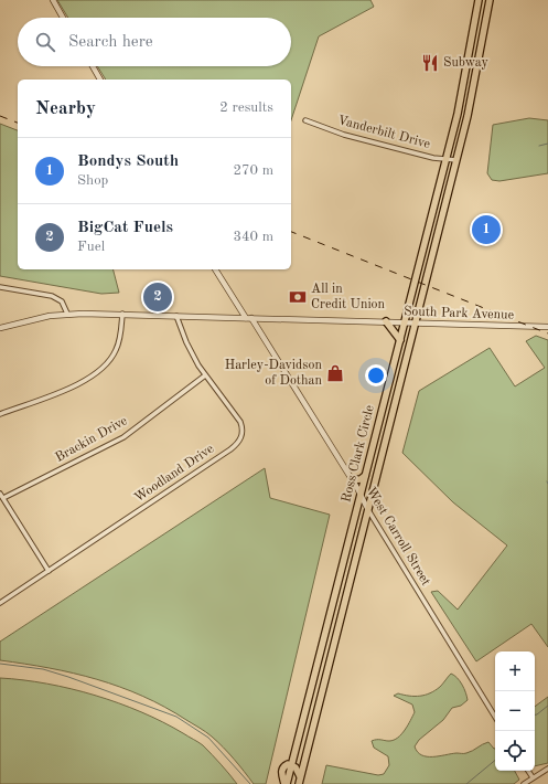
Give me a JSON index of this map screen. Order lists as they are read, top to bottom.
{
  "streets": {
    "highway": ["Ross Clark Circle"],
    "street": [
      "Vanderbilt Drive",
      "South Park Avenue",
      "Brackin Drive",
      "Woodland Drive",
      "West Carroll Street"
    ]
  },
  "crossings": [
    ["Vanderbilt Drive", "Ross Clark Circle"],
    ["South Park Avenue", "Ross Clark Circle"],
    ["South Park Avenue", "Woodland Drive"],
    ["South Park Avenue", "West Carroll Street"],
    ["Brackin Drive", "Woodland Drive"],
    ["Ross Clark Circle", "West Carroll Street"]
  ],
  "places": {
    "restaurant": ["Subway"],
    "bank": ["All in Credit Union"],
    "shop": ["Harley-Davidson of Dothan"]
  },
  "page": {
    "search": "Search here",
    "heading": ["Nearby", "2 results"],
    "list": [
      {
        "mark": "1",
        "name": "Bondys South",
        "note": "Shop",
        "value": "270 m"
      },
      {
        "mark": "2",
        "name": "BigCat Fuels",
        "note": "Fuel",
        "value": "340 m"
      }
    ],
    "pins": ["1", "2"],
    "map_buttons": ["+", "−"]
  }
}
